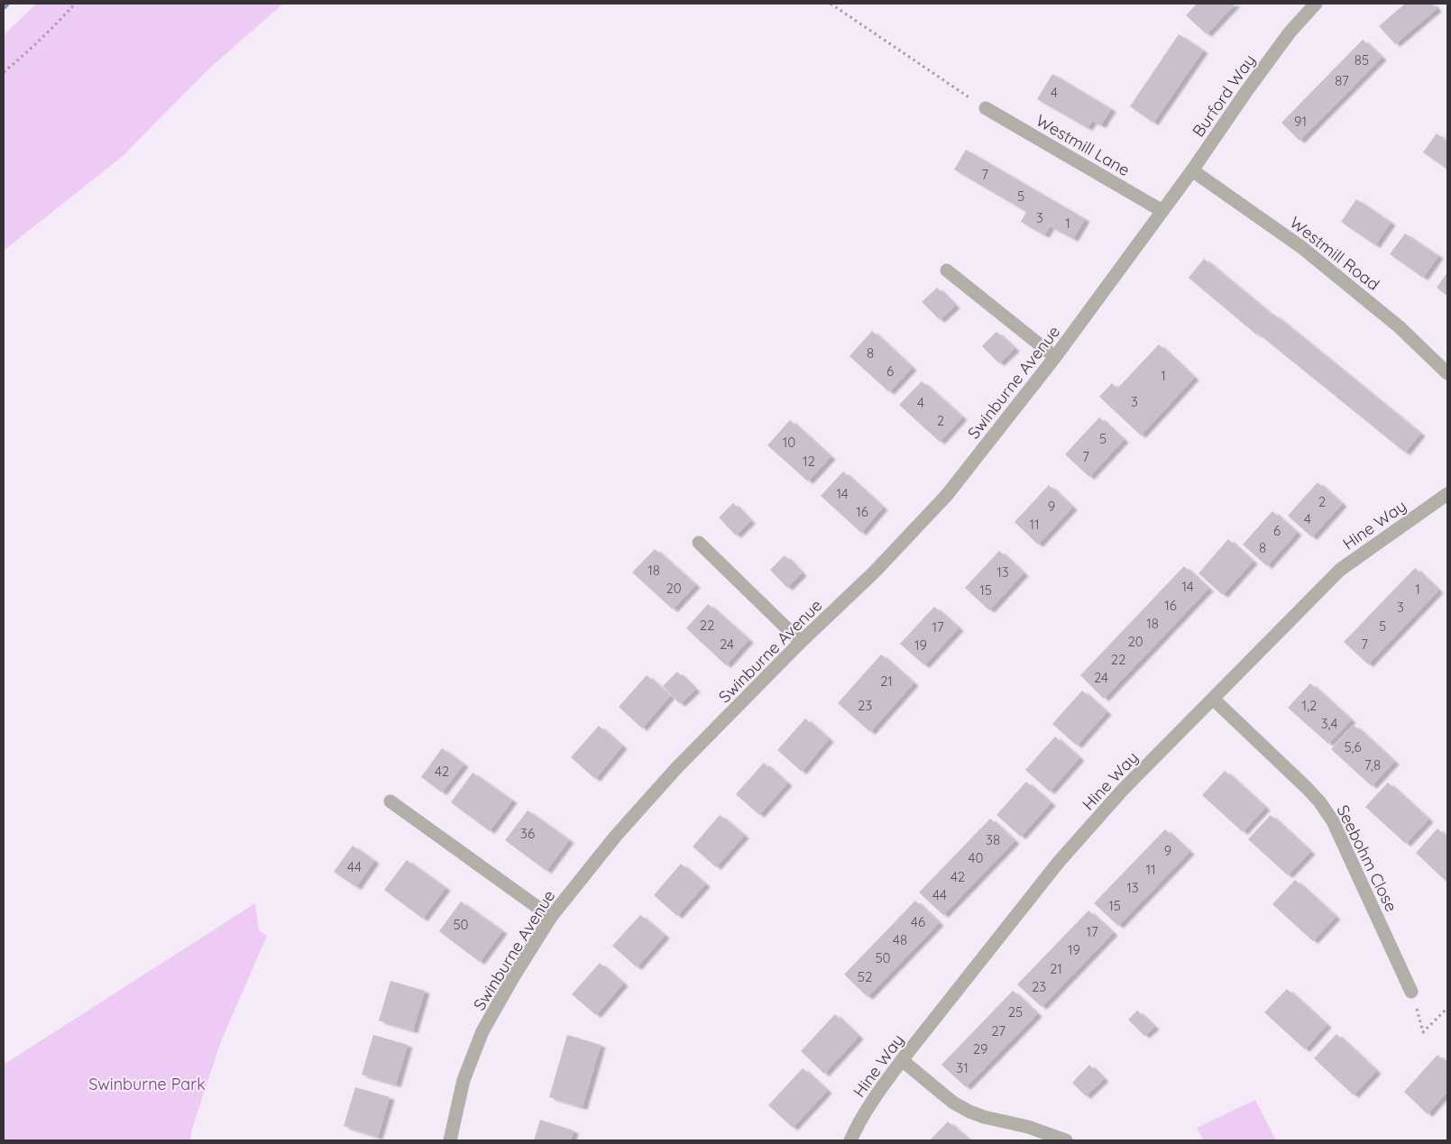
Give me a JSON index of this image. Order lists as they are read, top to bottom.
{
  "streets": {
    "street": [
      "Burford Way",
      "Westmill Lane",
      "Westmill Road",
      "Swinburne Avenue",
      "Hine Way",
      "Seebohm Close"
    ]
  },
  "crossings": [
    ["Burford Way", "Westmill Lane"],
    ["Burford Way", "Westmill Road"],
    ["Burford Way", "Swinburne Avenue"],
    ["Westmill Lane", "Swinburne Avenue"],
    ["Hine Way", "Seebohm Close"]
  ],
  "parks": ["Swinburne Park"],
  "house_numbers": [
    "85",
    "87",
    "4",
    "91",
    "7",
    "5",
    "3",
    "1",
    "8",
    "6",
    "1",
    "3",
    "4",
    "2",
    "5",
    "10",
    "7",
    "12",
    "14",
    "2",
    "9",
    "16",
    "4",
    "11",
    "6",
    "8",
    "18",
    "13",
    "14",
    "20",
    "1",
    "15",
    "16",
    "3",
    "18",
    "22",
    "5",
    "17",
    "20",
    "24",
    "7",
    "19",
    "22",
    "24",
    "21",
    "23",
    "1,2",
    "3,4",
    "5,6",
    "7,8",
    "42",
    "36",
    "38",
    "9",
    "40",
    "44",
    "11",
    "42",
    "13",
    "44",
    "15",
    "46",
    "50",
    "17",
    "48",
    "19",
    "50",
    "21",
    "52",
    "23",
    "25",
    "27",
    "29",
    "31"
  ]
}
